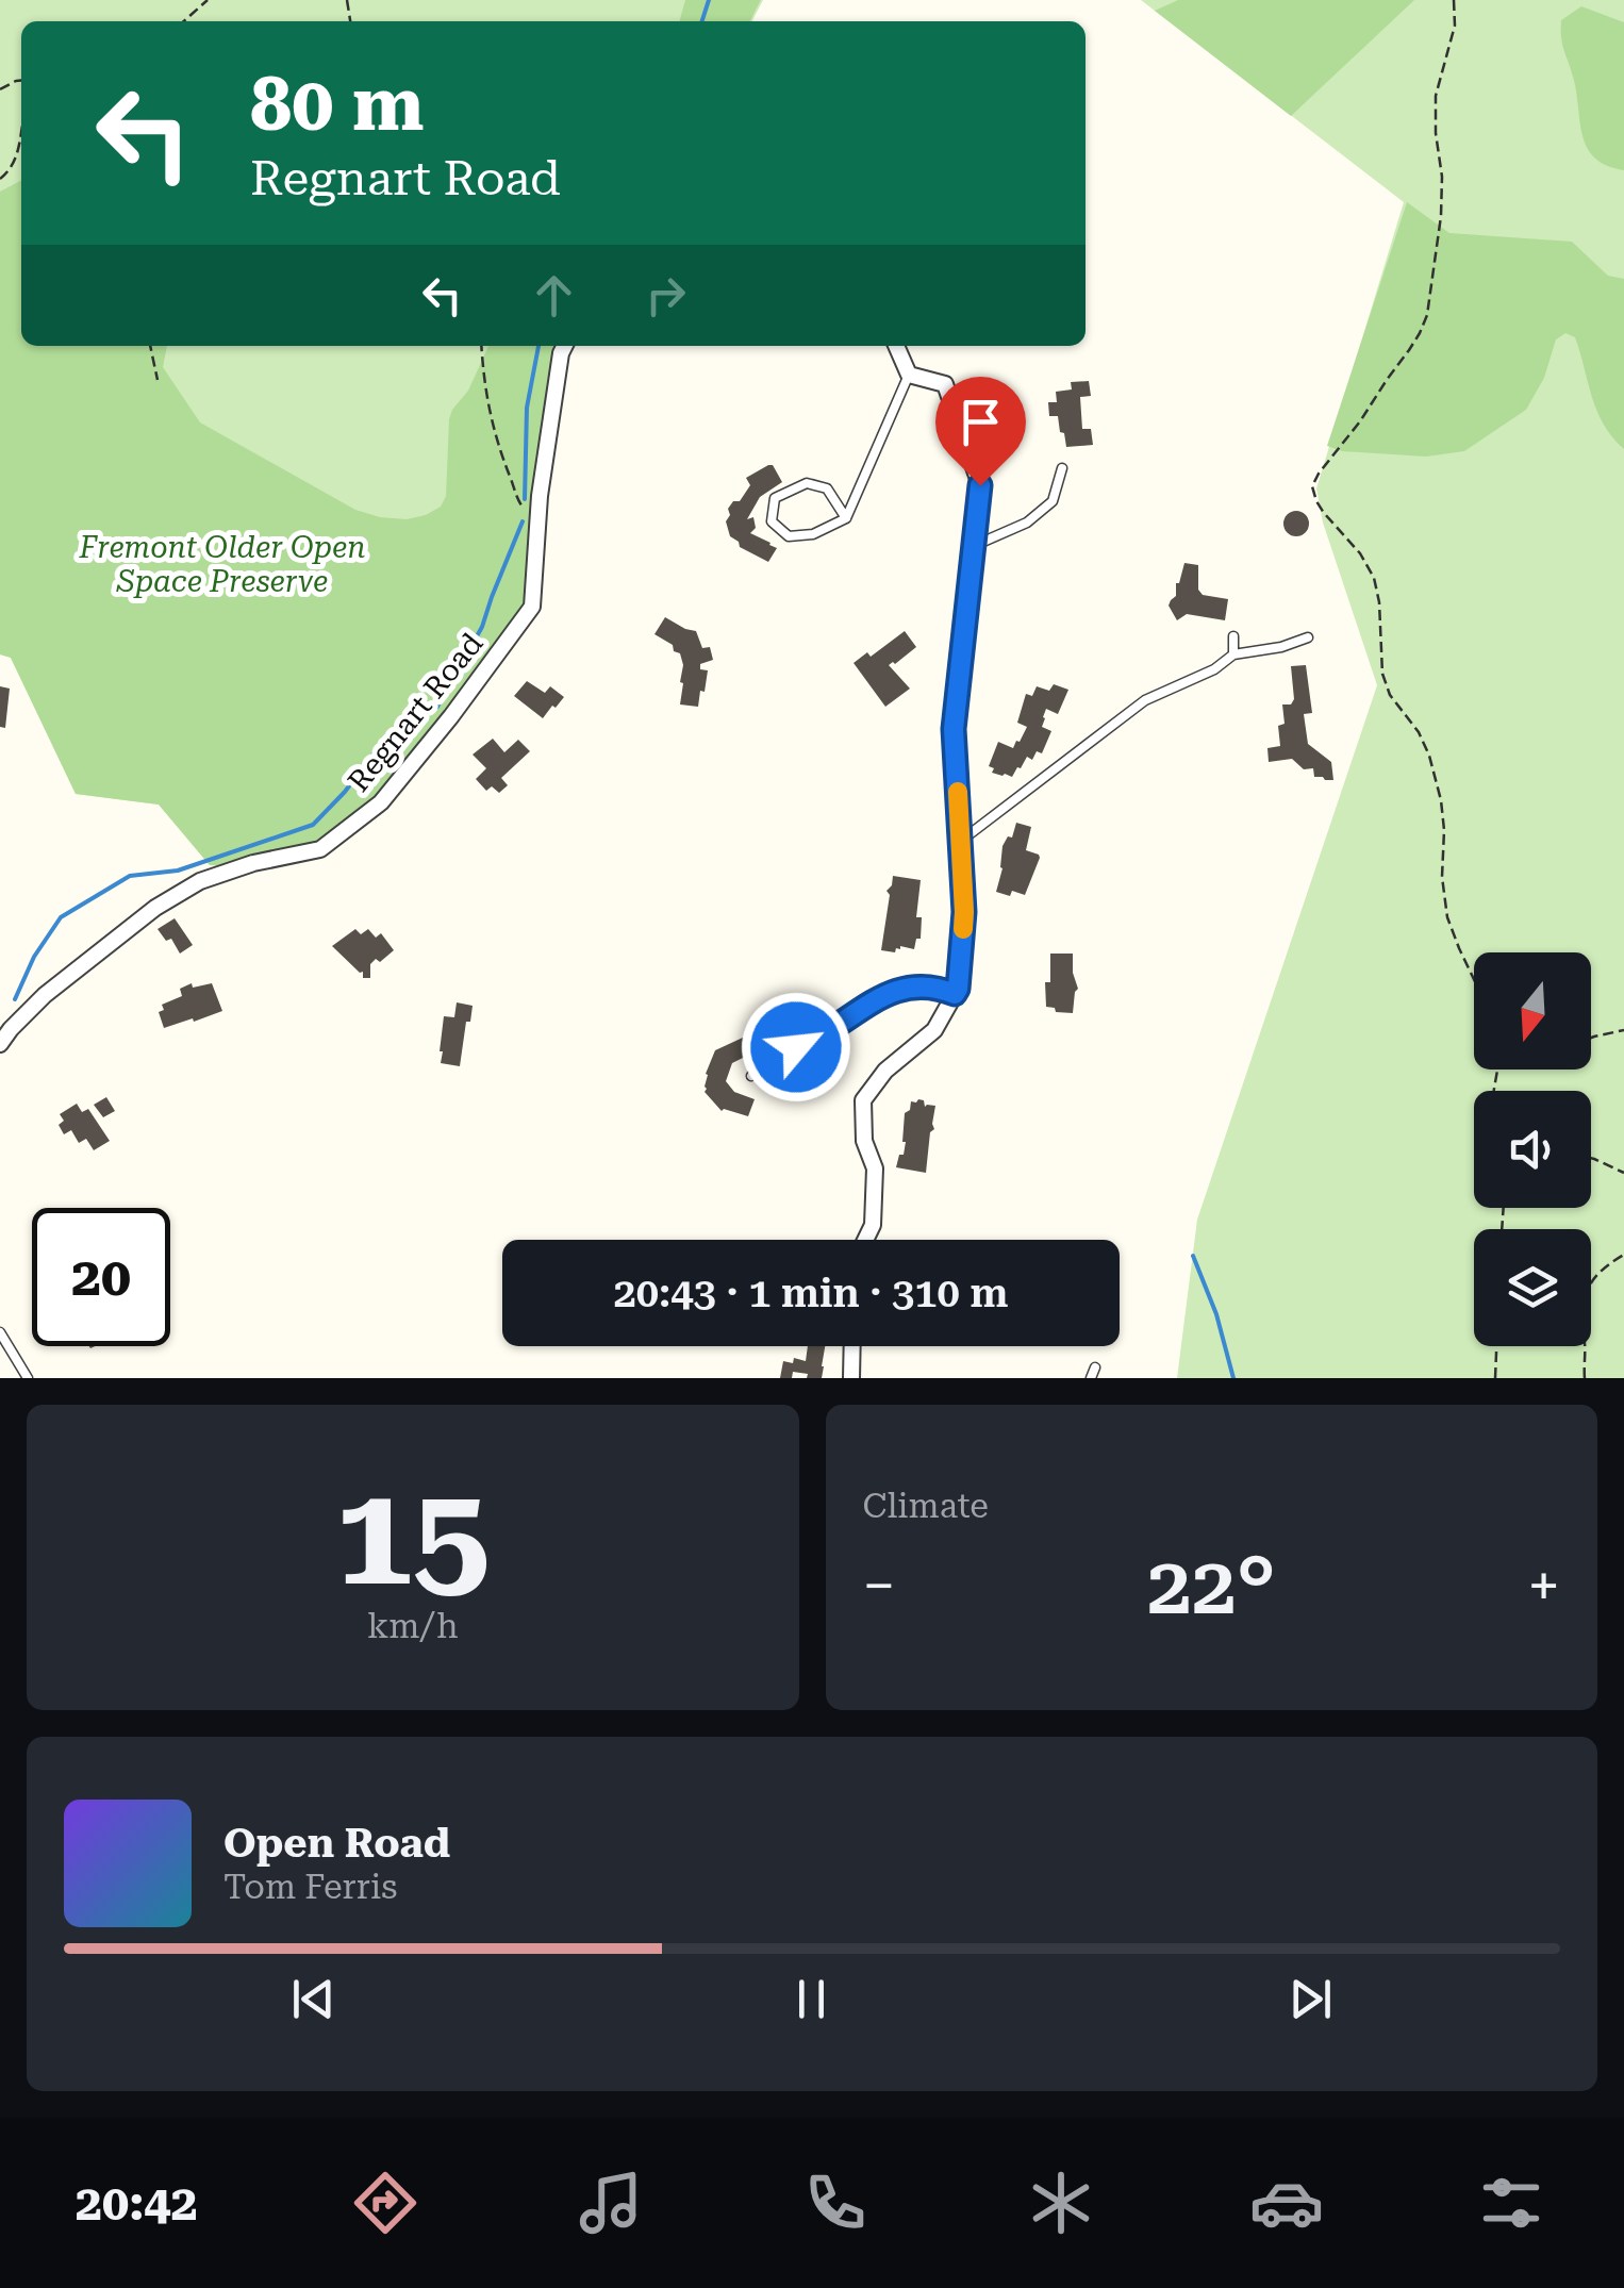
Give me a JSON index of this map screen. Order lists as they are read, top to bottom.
{
  "streets": {
    "street": ["Regnart Road"]
  },
  "parks": ["Fremont Older Open Space Preserve"],
  "north": "bottom",
  "page": {
    "turn": ["80 m", "Regnart Road"],
    "limit": "20",
    "trip": "20:43 · 1 min · 310 m",
    "tile": [
      ["15", "km/h"],
      "Climate"
    ],
    "heat": ["−", "22°", "+"],
    "song": ["Open Road", "Tom Ferris"],
    "tabs": "20:42"
  }
}
